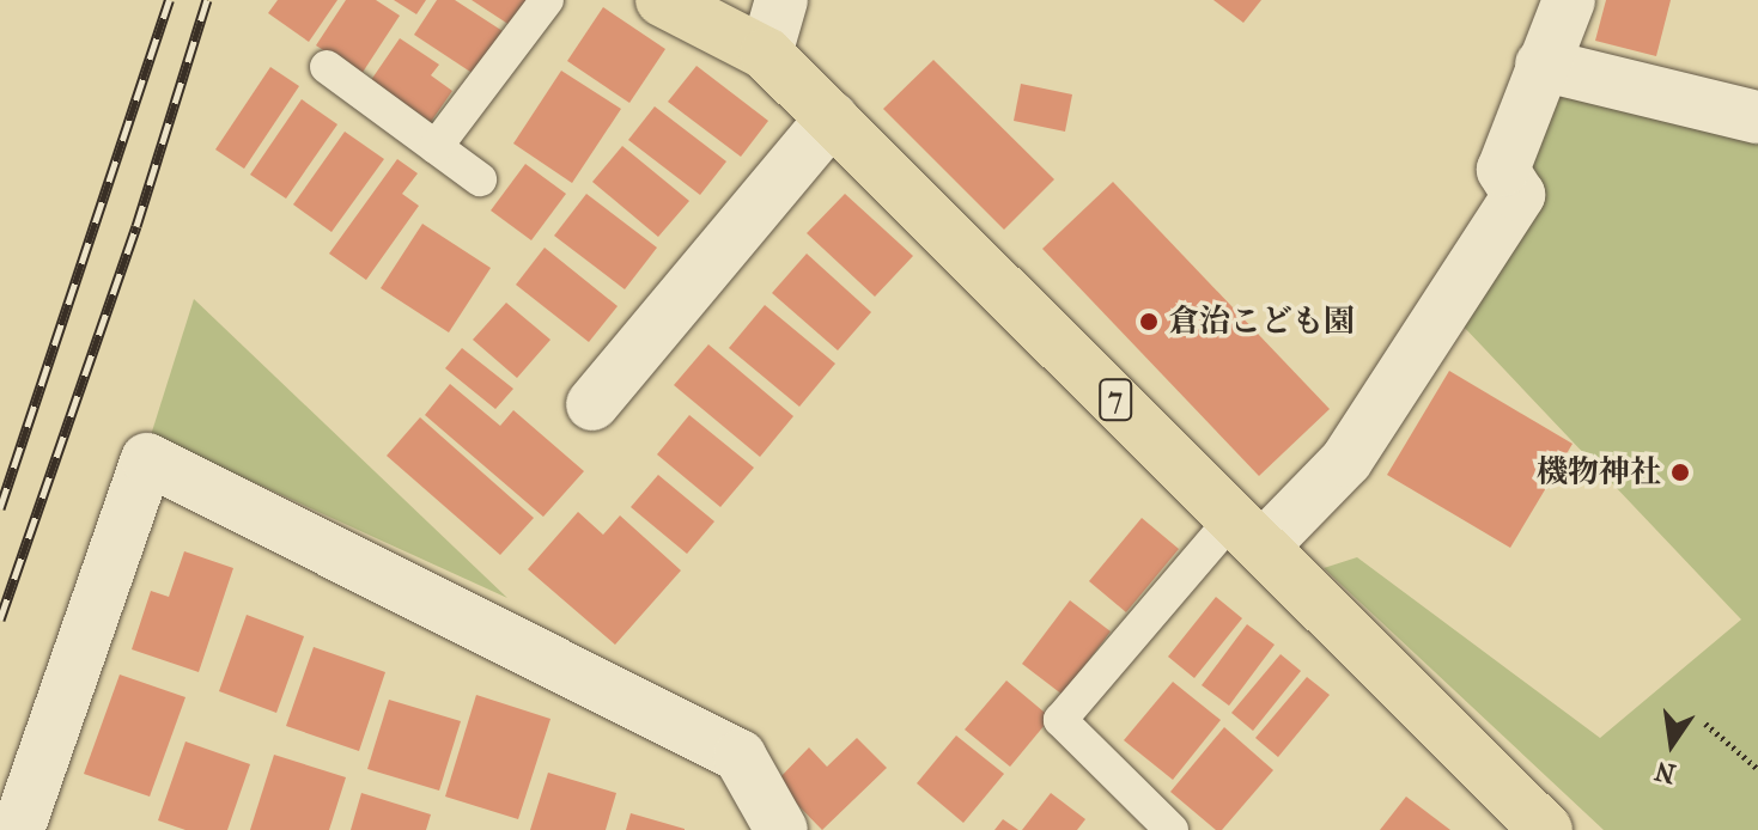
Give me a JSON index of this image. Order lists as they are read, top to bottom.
{
  "streets": {
    "main road": ["7"]
  },
  "places": ["倉治こども園", "機物神社"],
  "north": "bottom"
}
